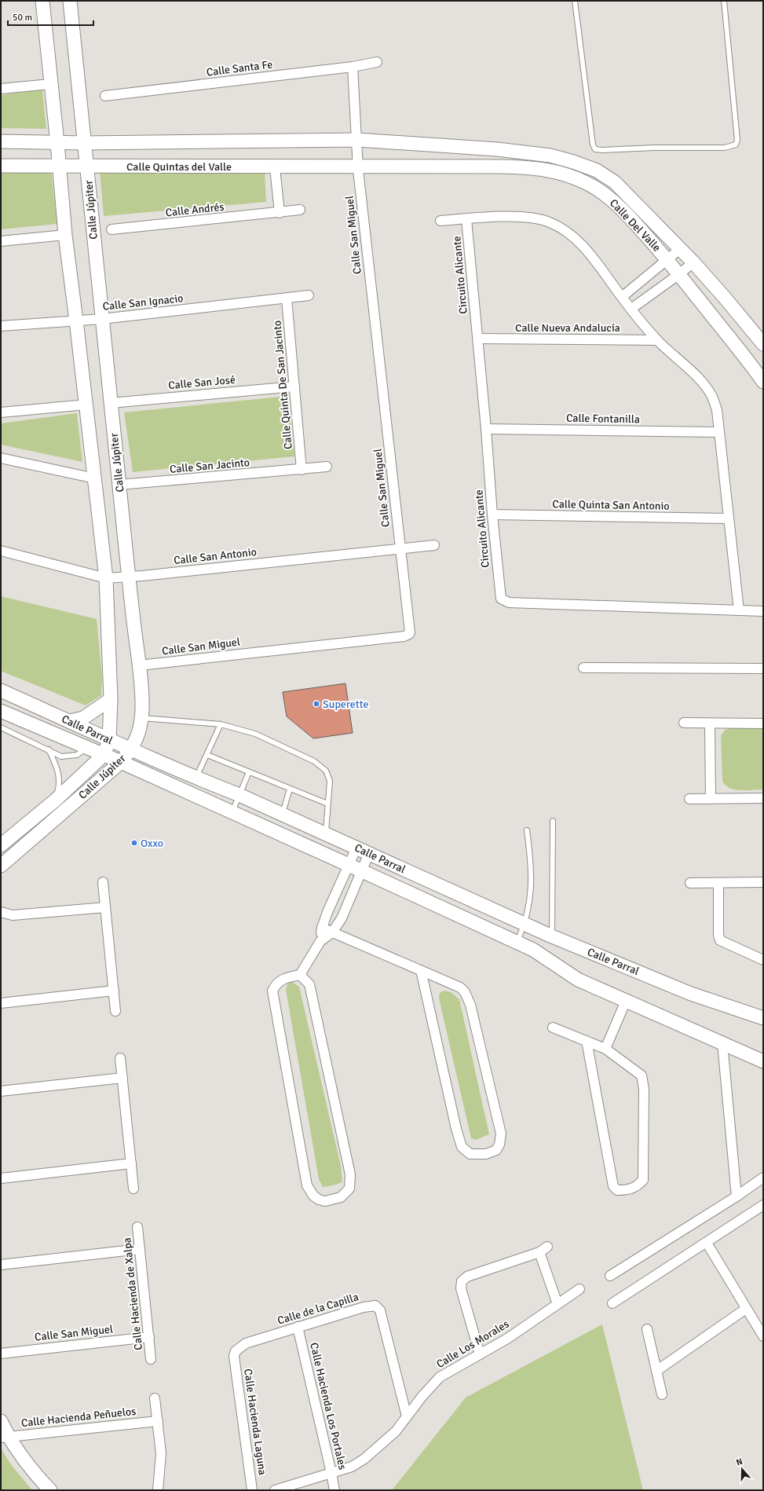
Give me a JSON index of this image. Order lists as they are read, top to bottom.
{
  "streets": {
    "street": [
      "Calle Santa Fe",
      "Calle Quintas del Valle",
      "Calle Júpiter",
      "Calle Andrés",
      "Calle Del Valle",
      "Calle San Miguel",
      "Circuito Alicante",
      "Calle San Ignacio",
      "Calle Nueva Andalucía",
      "Calle San José",
      "Calle Quinta De San Jacinto",
      "Calle Fontanilla",
      "Calle San Jacinto",
      "Calle Quinta San Antonio",
      "Calle San Antonio",
      "Calle Parral",
      "Calle Hacienda de Xalpa",
      "Calle de la Capilla",
      "Calle Los Morales",
      "Calle Hacienda Los Portales",
      "Calle Hacienda Peñuelos",
      "Calle Hacienda Laguna"
    ]
  },
  "crossings": [
    ["Calle Santa Fe", "Calle San Miguel"],
    ["Calle Quintas del Valle", "Calle Júpiter"],
    ["Calle Quintas del Valle", "Calle Del Valle"],
    ["Calle Quintas del Valle", "Calle San Miguel"],
    ["Calle Júpiter", "Calle San Miguel"],
    ["Calle Júpiter", "Calle San Ignacio"],
    ["Calle Júpiter", "Calle San José"],
    ["Calle Júpiter", "Calle San Jacinto"],
    ["Calle Júpiter", "Calle San Antonio"],
    ["Calle Júpiter", "Calle Parral"],
    ["Calle Del Valle", "Calle San Miguel"],
    ["Calle San Miguel", "Calle San Antonio"],
    ["Calle San Miguel", "Calle Hacienda de Xalpa"],
    ["Circuito Alicante", "Calle Nueva Andalucía"],
    ["Circuito Alicante", "Calle Fontanilla"],
    ["Circuito Alicante", "Calle Quinta San Antonio"],
    ["Calle San Ignacio", "Calle Quinta De San Jacinto"],
    ["Calle San José", "Calle Quinta De San Jacinto"],
    ["Calle Quinta De San Jacinto", "Calle San Jacinto"],
    ["Calle de la Capilla", "Calle Los Morales"],
    ["Calle de la Capilla", "Calle Hacienda Los Portales"],
    ["Calle de la Capilla", "Calle Hacienda Laguna"],
    ["Calle Los Morales", "Calle Hacienda Los Portales"]
  ],
  "places": ["Superette", "Oxxo"],
  "scale_bar": "50 m",
  "north": "top"
}
